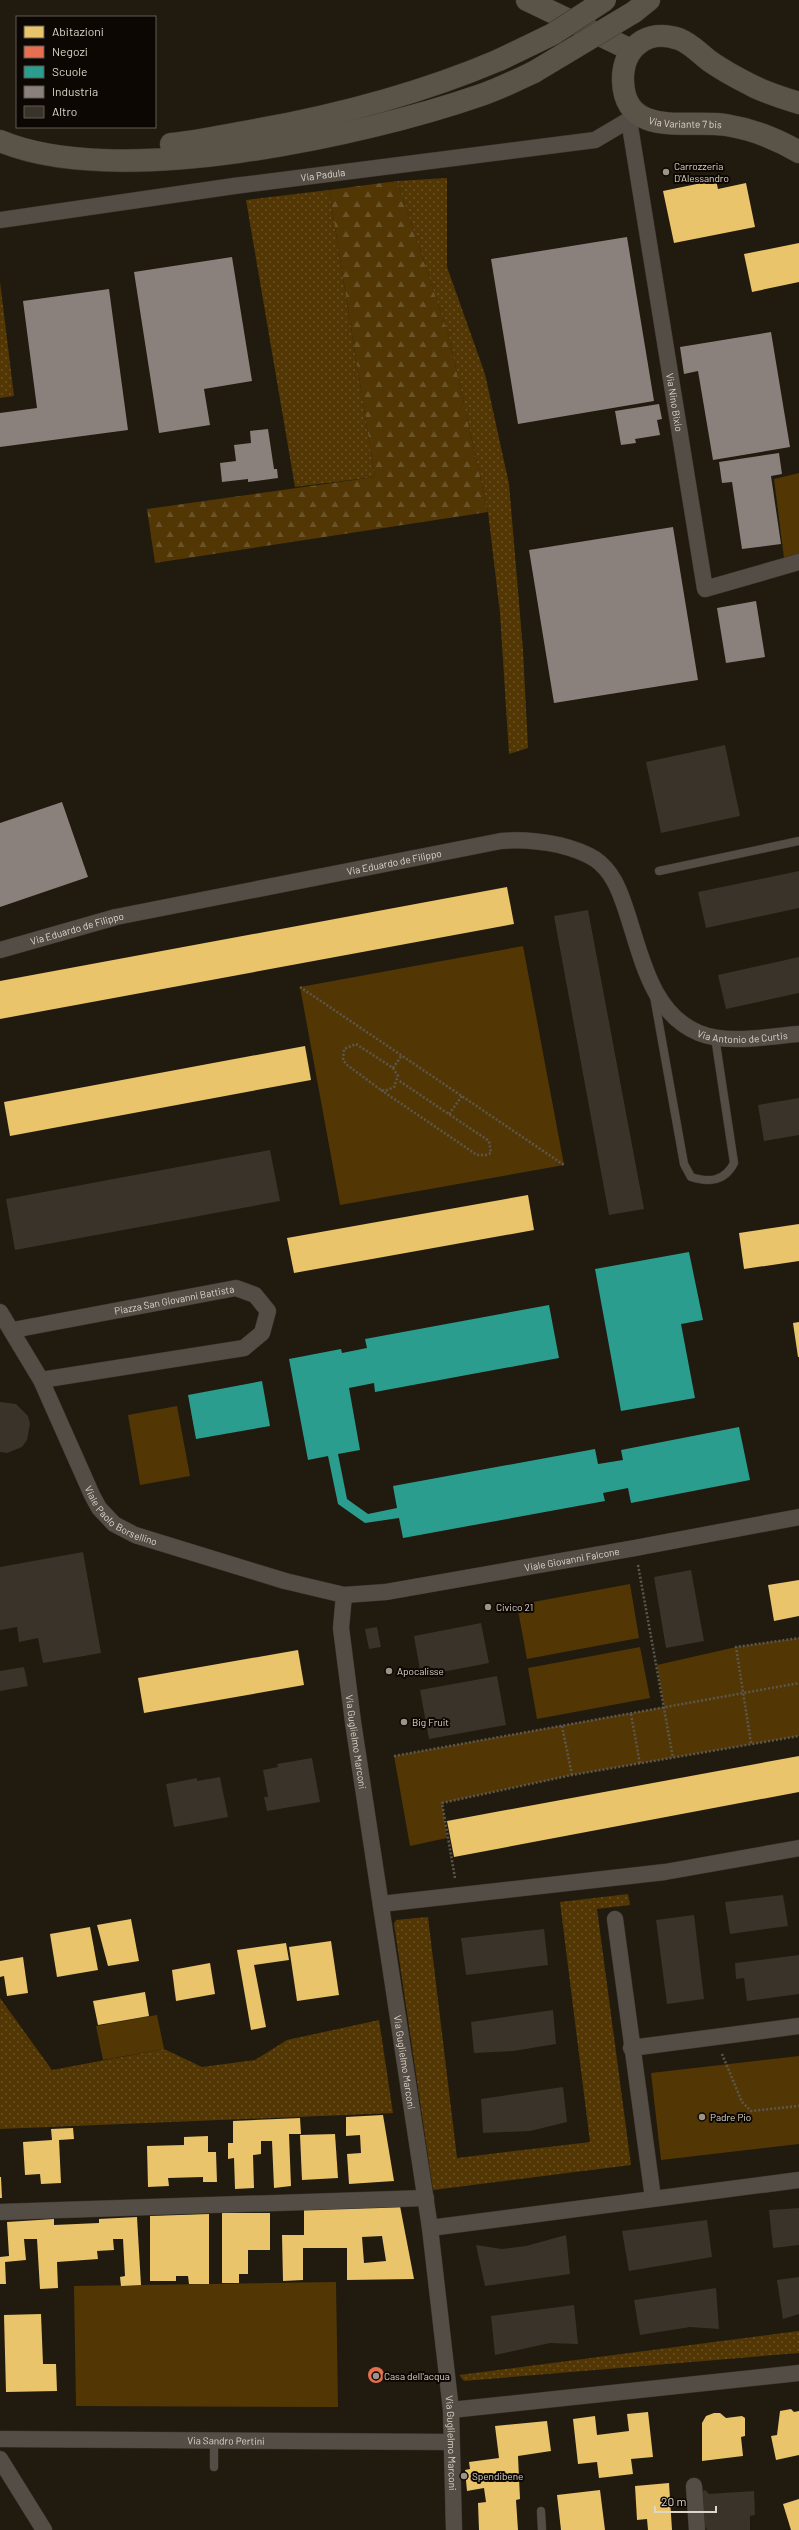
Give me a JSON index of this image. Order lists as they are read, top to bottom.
{
  "streets": {
    "main road": ["Via Variante 7 bis"],
    "street": [
      "Via Padula",
      "Via Nino Bixio",
      "Via Eduardo de Filippo",
      "Via Antonio de Curtis",
      "Piazza San Giovanni Battista",
      "Viale Paolo Borsellino",
      "Viale Giovanni Falcone",
      "Via Guglielmo Marconi",
      "Via Sandro Pertini"
    ]
  },
  "crossings": [
    ["Via Variante 7 bis", "Via Padula"],
    ["Via Variante 7 bis", "Via Nino Bixio"],
    ["Via Padula", "Via Nino Bixio"],
    ["Via Eduardo de Filippo", "Via Antonio de Curtis"],
    ["Piazza San Giovanni Battista", "Viale Paolo Borsellino"],
    ["Viale Paolo Borsellino", "Viale Giovanni Falcone"],
    ["Viale Paolo Borsellino", "Via Guglielmo Marconi"],
    ["Viale Giovanni Falcone", "Via Guglielmo Marconi"],
    ["Via Guglielmo Marconi", "Via Sandro Pertini"]
  ],
  "places": [
    "Carrozzeria D'Alessandro",
    "Civico 21",
    "Apocalisse",
    "Big Fruit",
    "Padre Pio",
    "Casa dell'acqua",
    "Spendibene"
  ],
  "legend": [
    "Abitazioni",
    "Negozi",
    "Scuole",
    "Industria",
    "Altro"
  ],
  "scale_bar": "20 m"
}
